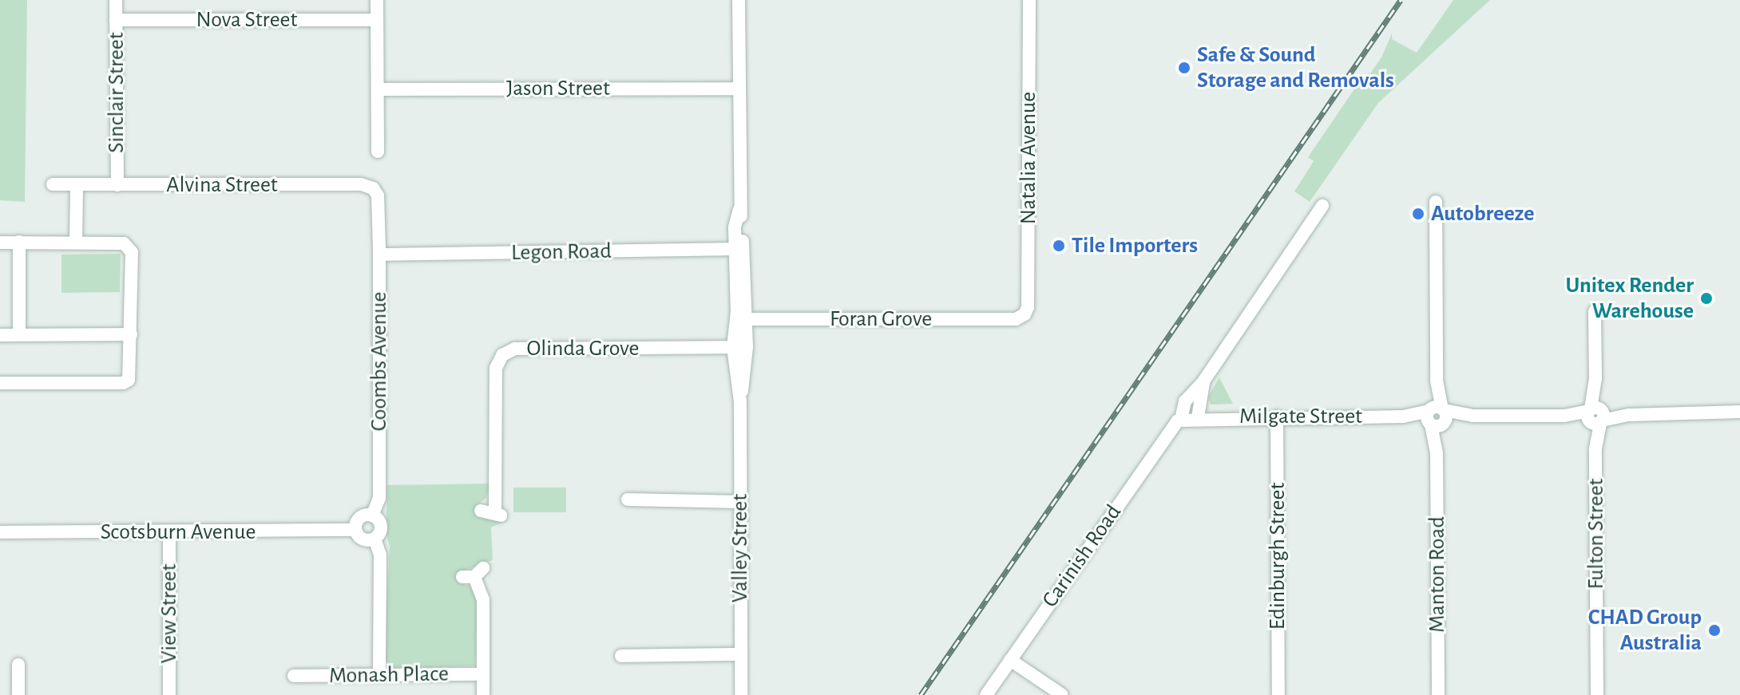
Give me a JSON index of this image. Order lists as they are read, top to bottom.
{
  "streets": {
    "street": [
      "Nova Street",
      "Jason Street",
      "Sinclair Street",
      "Natalia Avenue",
      "Alvina Street",
      "Legon Road",
      "Foran Grove",
      "Olinda Grove",
      "Coombs Avenue",
      "Milgate Street",
      "Scotsburn Avenue",
      "Fulton Street",
      "Valley Street",
      "Carinish Road",
      "Edinburgh Street",
      "Manton Road",
      "View Street",
      "Monash Place"
    ]
  },
  "crossings": [
    ["Nova Street", "Sinclair Street"],
    ["Jason Street", "Valley Street"],
    ["Sinclair Street", "Alvina Street"],
    ["Natalia Avenue", "Foran Grove"],
    ["Alvina Street", "Coombs Avenue"],
    ["Legon Road", "Coombs Avenue"],
    ["Legon Road", "Valley Street"],
    ["Foran Grove", "Valley Street"],
    ["Olinda Grove", "Valley Street"],
    ["Coombs Avenue", "Scotsburn Avenue"],
    ["Milgate Street", "Fulton Street"],
    ["Milgate Street", "Carinish Road"],
    ["Milgate Street", "Edinburgh Street"],
    ["Milgate Street", "Manton Road"],
    ["Scotsburn Avenue", "View Street"]
  ],
  "places": [
    "Safe & Sound Storage and Removals",
    "Autobreeze",
    "Tile Importers",
    "Unitex Render Warehouse",
    "CHAD Group Australia"
  ]
}
